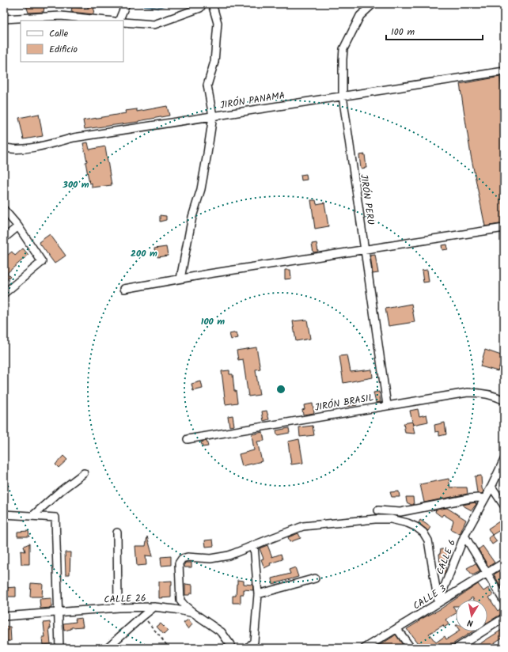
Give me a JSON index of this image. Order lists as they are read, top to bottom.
{
  "streets": {
    "street": [
      "JIRÓN PANAMA",
      "JIRÓN PERU",
      "JIRÓN BRASIL",
      "CALLE 6",
      "CALLE 3",
      "CALLE 26"
    ]
  },
  "crossings": [
    ["JIRÓN PANAMA", "JIRÓN PERU"],
    ["JIRÓN PERU", "JIRÓN BRASIL"],
    ["CALLE 6", "CALLE 3"]
  ],
  "legend": ["Calle", "Edificio"],
  "scale_bar": "100 m",
  "north": "bottom",
  "rings": ["300 m", "200 m", "100 m"]
}
